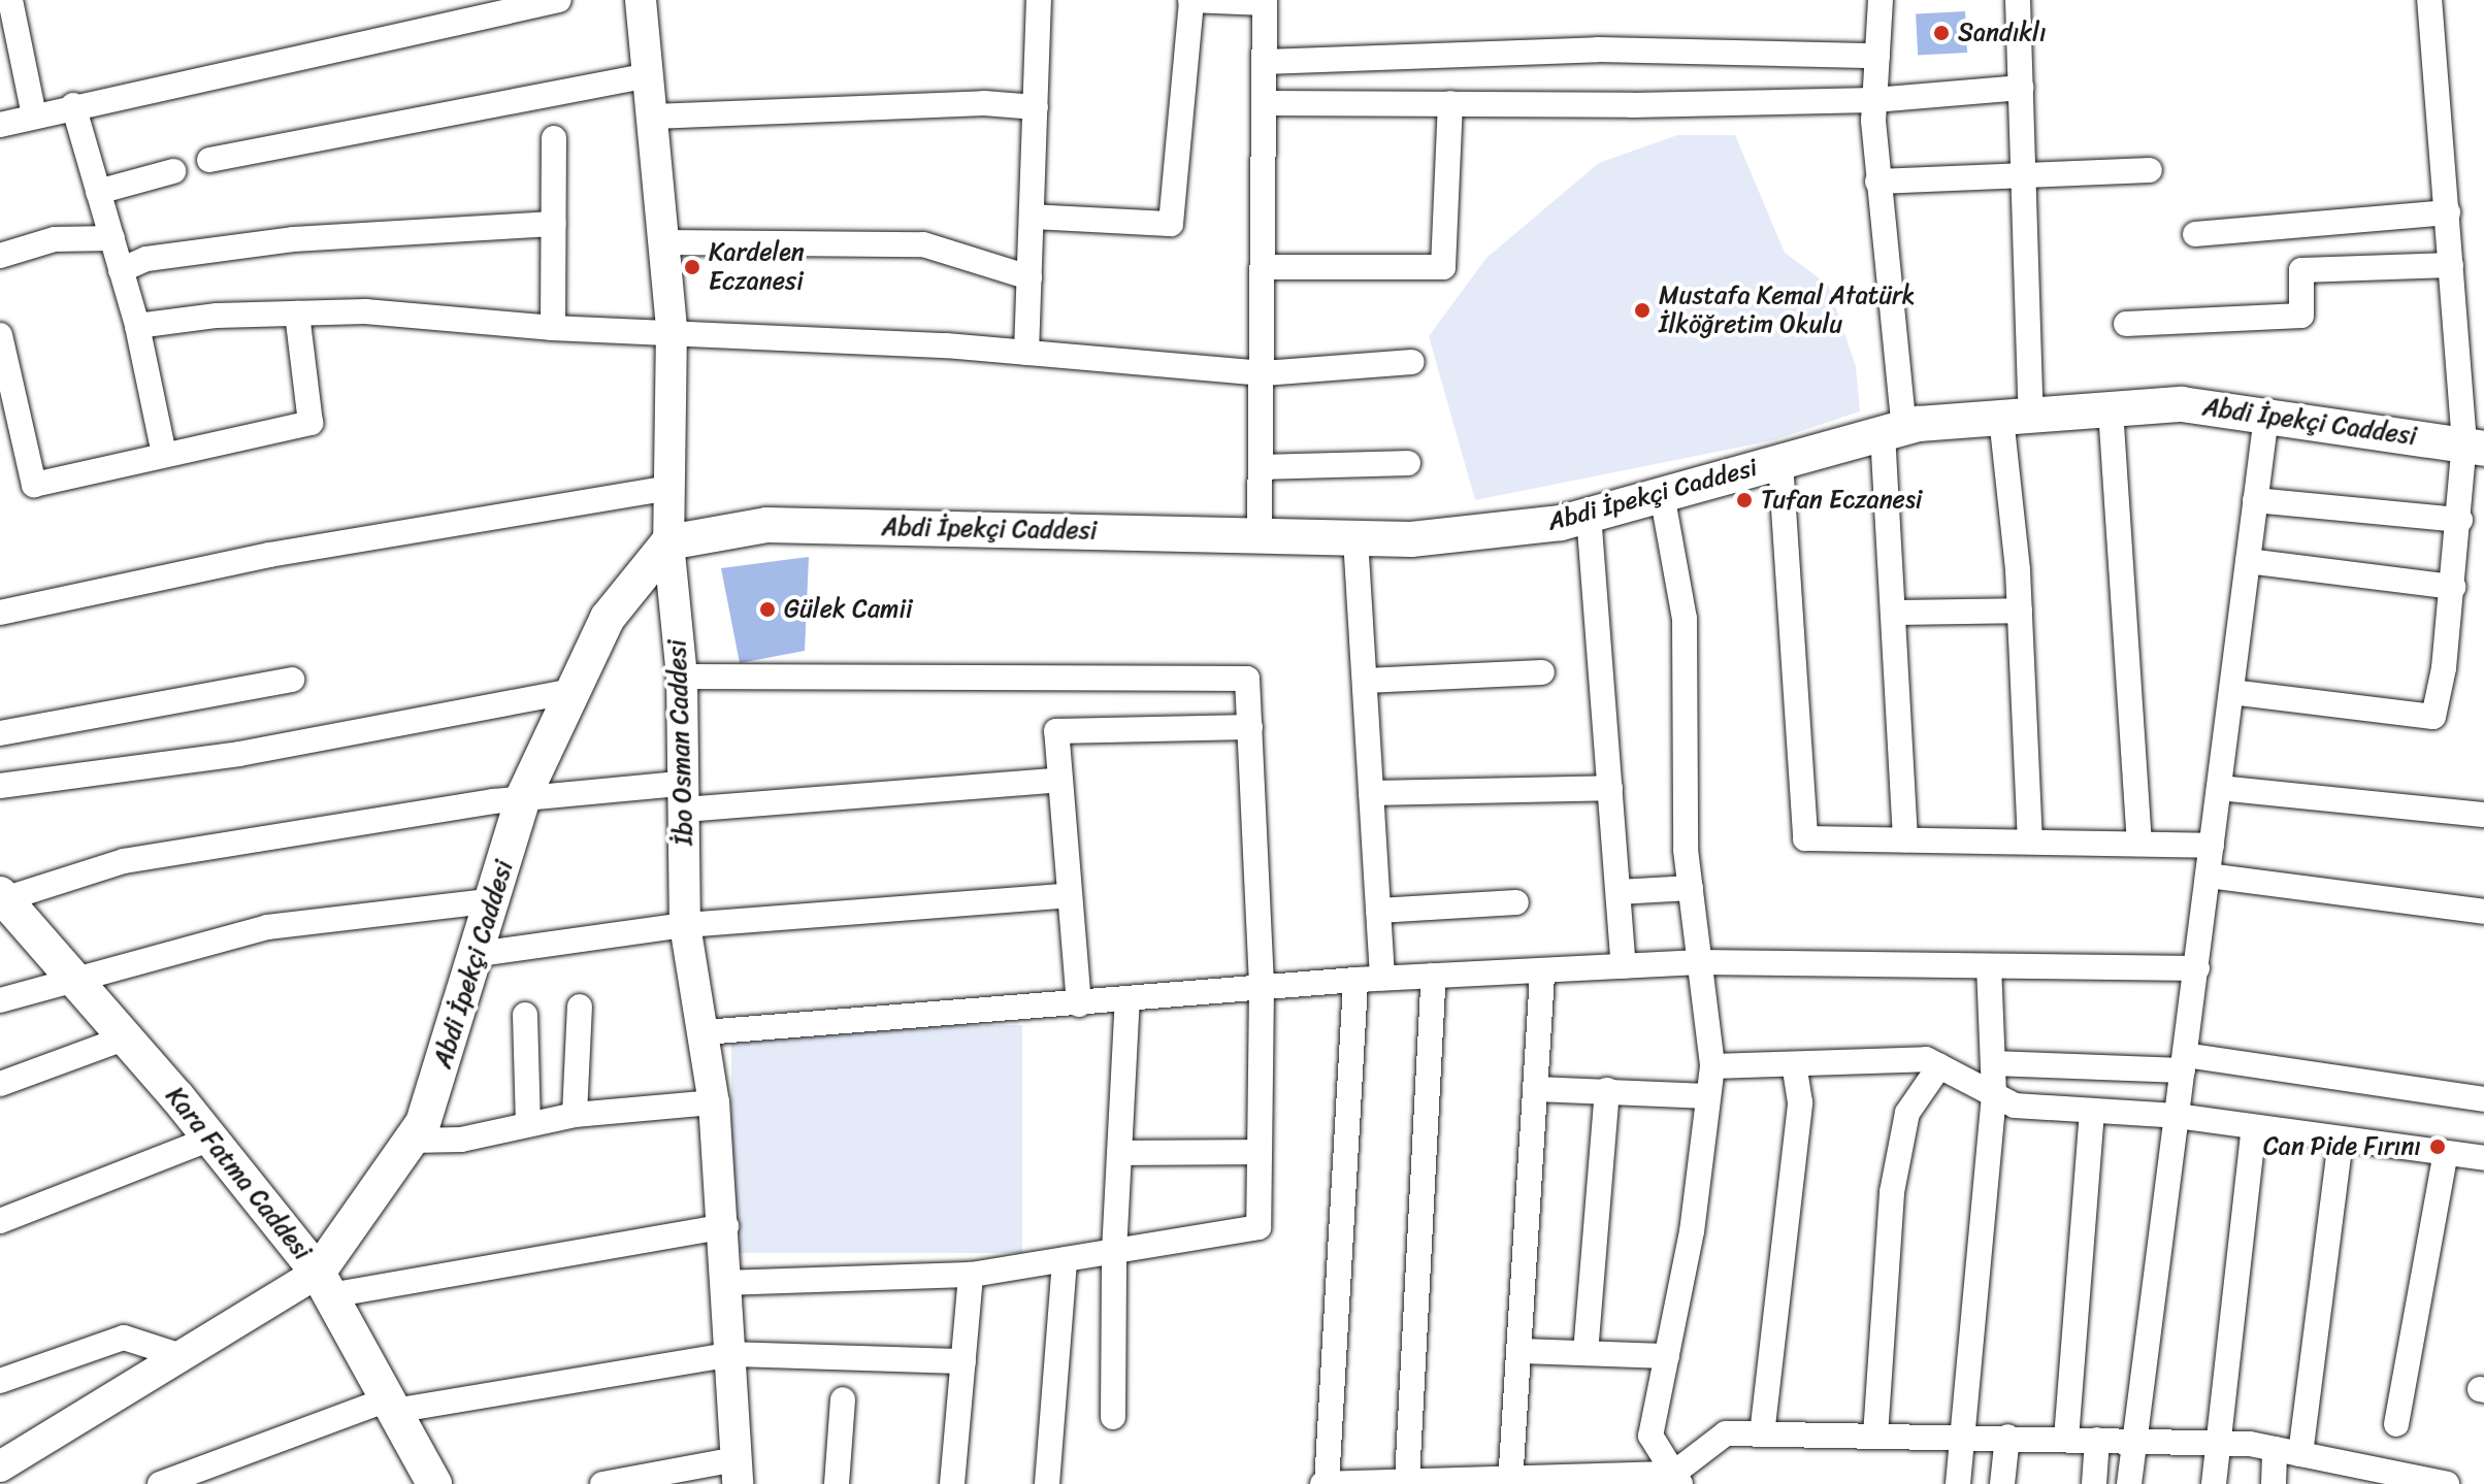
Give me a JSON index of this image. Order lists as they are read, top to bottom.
{
  "streets": {
    "main road": ["Abdi İpekçi Caddesi", "Kara Fatma Caddesi"],
    "street": ["İbo Osman Caddesi"]
  },
  "crossings": [
    ["Abdi İpekçi Caddesi", "İbo Osman Caddesi"],
    ["Abdi İpekçi Caddesi", "Kara Fatma Caddesi"]
  ],
  "places": [
    "Sandıklı",
    "Kardelen Eczanesi",
    "Mustafa Kemal Atatürk İlköğretim Okulu",
    "Tufan Eczanesi",
    "Gülek Camii",
    "Can Pide Fırını"
  ]
}
